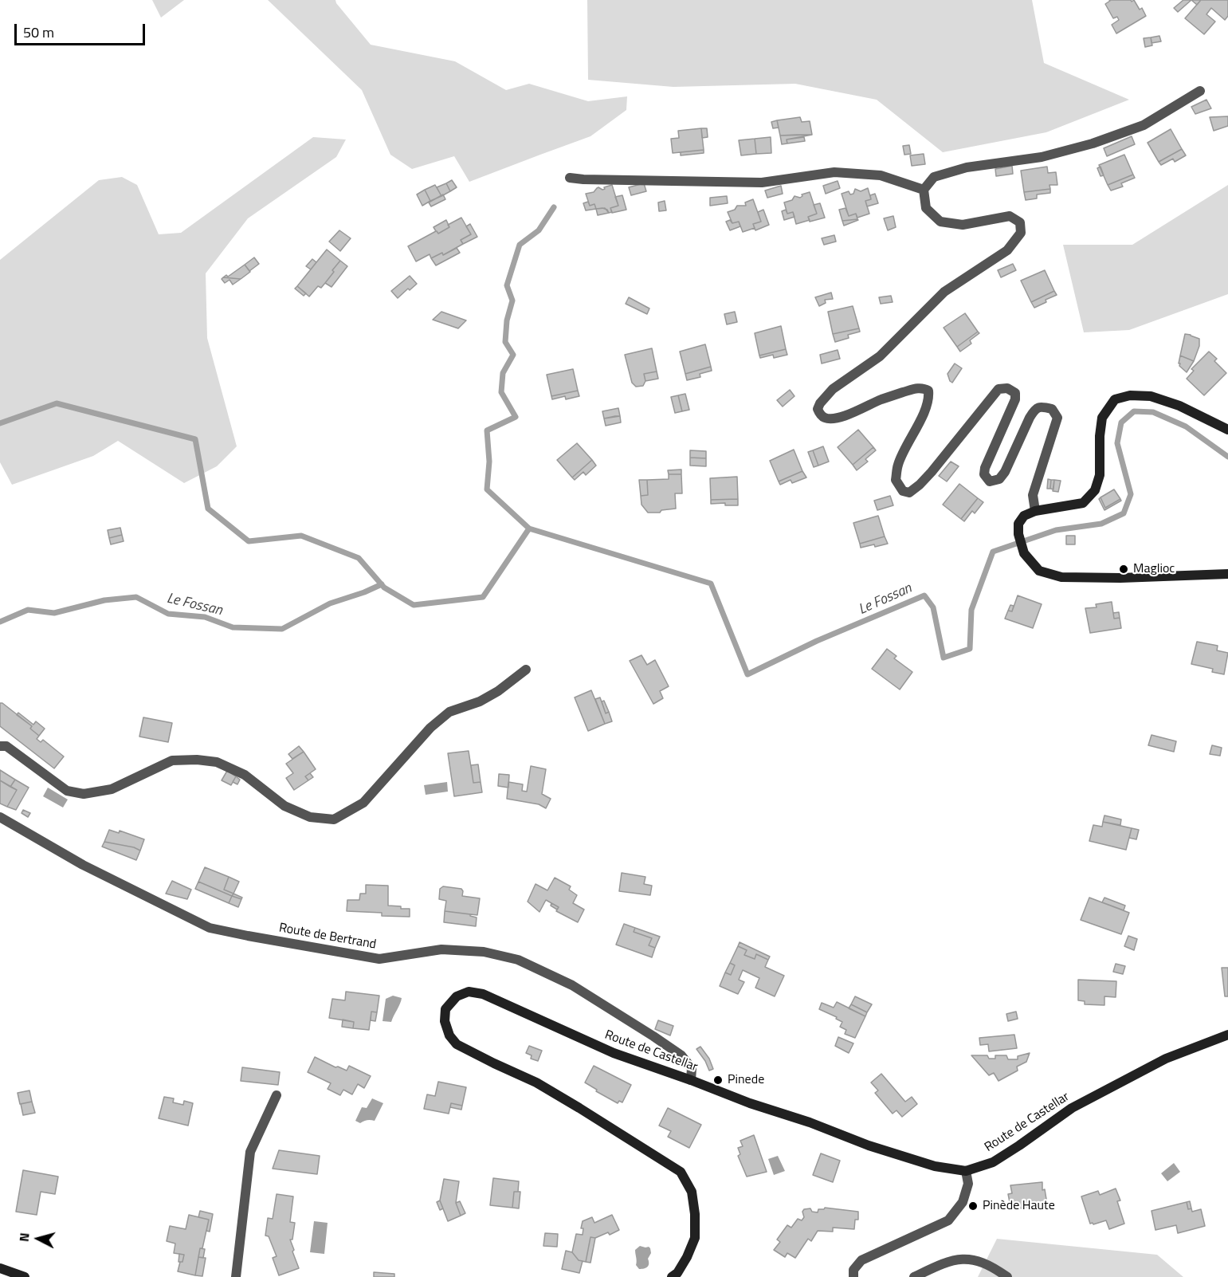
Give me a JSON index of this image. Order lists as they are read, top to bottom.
{
  "streets": {
    "street": ["Route de Bertrand", "Route de Castellar"]
  },
  "crossings": [
    ["Route de Bertrand", "Route de Castellar"]
  ],
  "water": ["Le Fossan"],
  "places": ["Maglioc", "Pinede", "Pinède Haute"],
  "scale_bar": "50 m",
  "north": "left"
}
